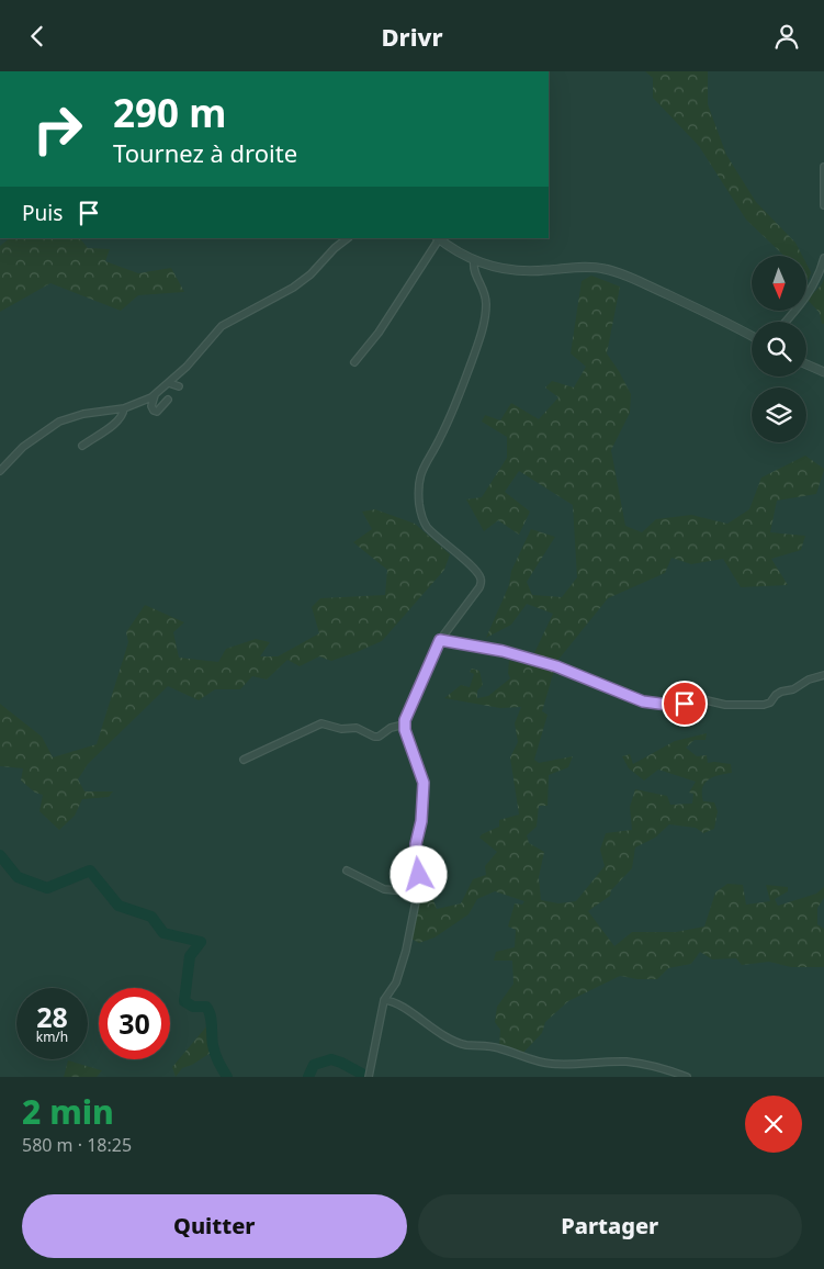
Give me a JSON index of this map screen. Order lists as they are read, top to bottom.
{
  "north": "bottom",
  "page": {
    "header": "Drivr",
    "turn": ["290 m", "Tournez à droite"],
    "then": "Puis",
    "speed": "28 km/h",
    "limit": "30",
    "heading": ["2 min", "580 m · 18:25"],
    "buttons": ["Quitter", "Partager"]
  }
}
